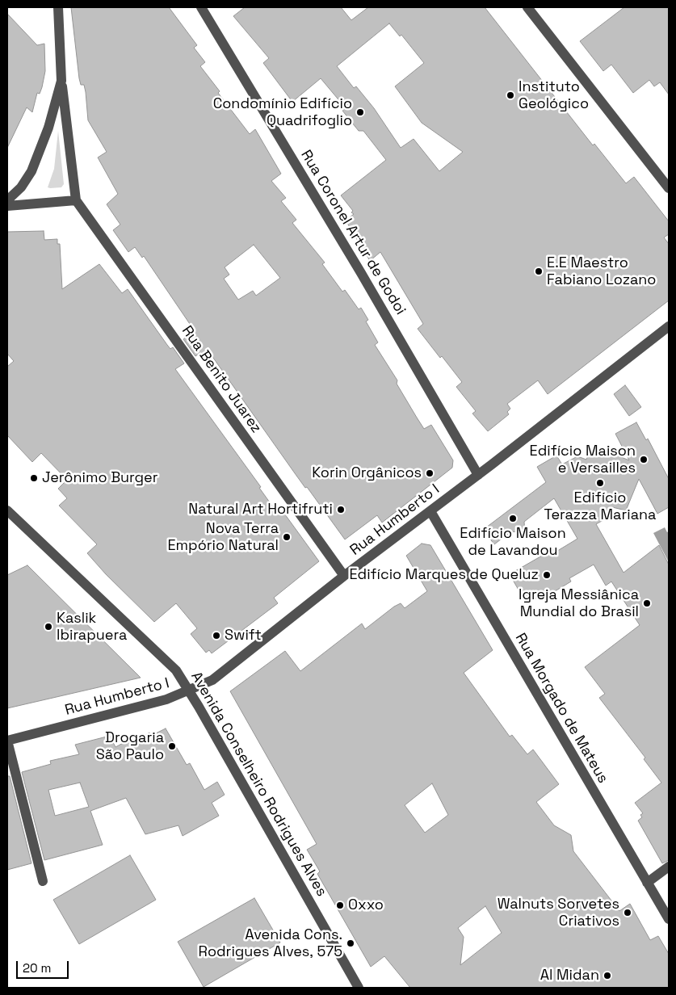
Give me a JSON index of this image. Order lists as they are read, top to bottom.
{
  "streets": {
    "street": [
      "Rua Coronel Artur de Godoi",
      "Rua Benito Juarez",
      "Rua Humberto I",
      "Rua Morgado de Mateus",
      "Avenida Conselheiro Rodrigues Alves"
    ]
  },
  "crossings": [
    ["Rua Coronel Artur de Godoi", "Rua Humberto I"],
    ["Rua Benito Juarez", "Rua Humberto I"],
    ["Rua Humberto I", "Rua Morgado de Mateus"],
    ["Rua Humberto I", "Avenida Conselheiro Rodrigues Alves"]
  ],
  "places": [
    "Instituto Geológico",
    "Condomínio Edifício Quadrifoglio",
    "E.E Maestro Fabiano Lozano",
    "Edifício Maison e Versailles",
    "Korin Orgânicos",
    "Jerônimo Burger",
    "Edifício Terazza Mariana",
    "Natural Art Hortifruti",
    "Edifício Maison de Lavandou",
    "Nova Terra Empório Natural",
    "Edifício Marques de Queluz",
    "Igreja Messiânica Mundial do Brasil",
    "Kaslik Ibirapuera",
    "Swift",
    "Drogaria São Paulo",
    "Oxxo",
    "Walnuts Sorvetes Criativos",
    "Avenida Cons. Rodrigues Alves, 575",
    "Al Midan"
  ],
  "scale_bar": "20 m"
}
